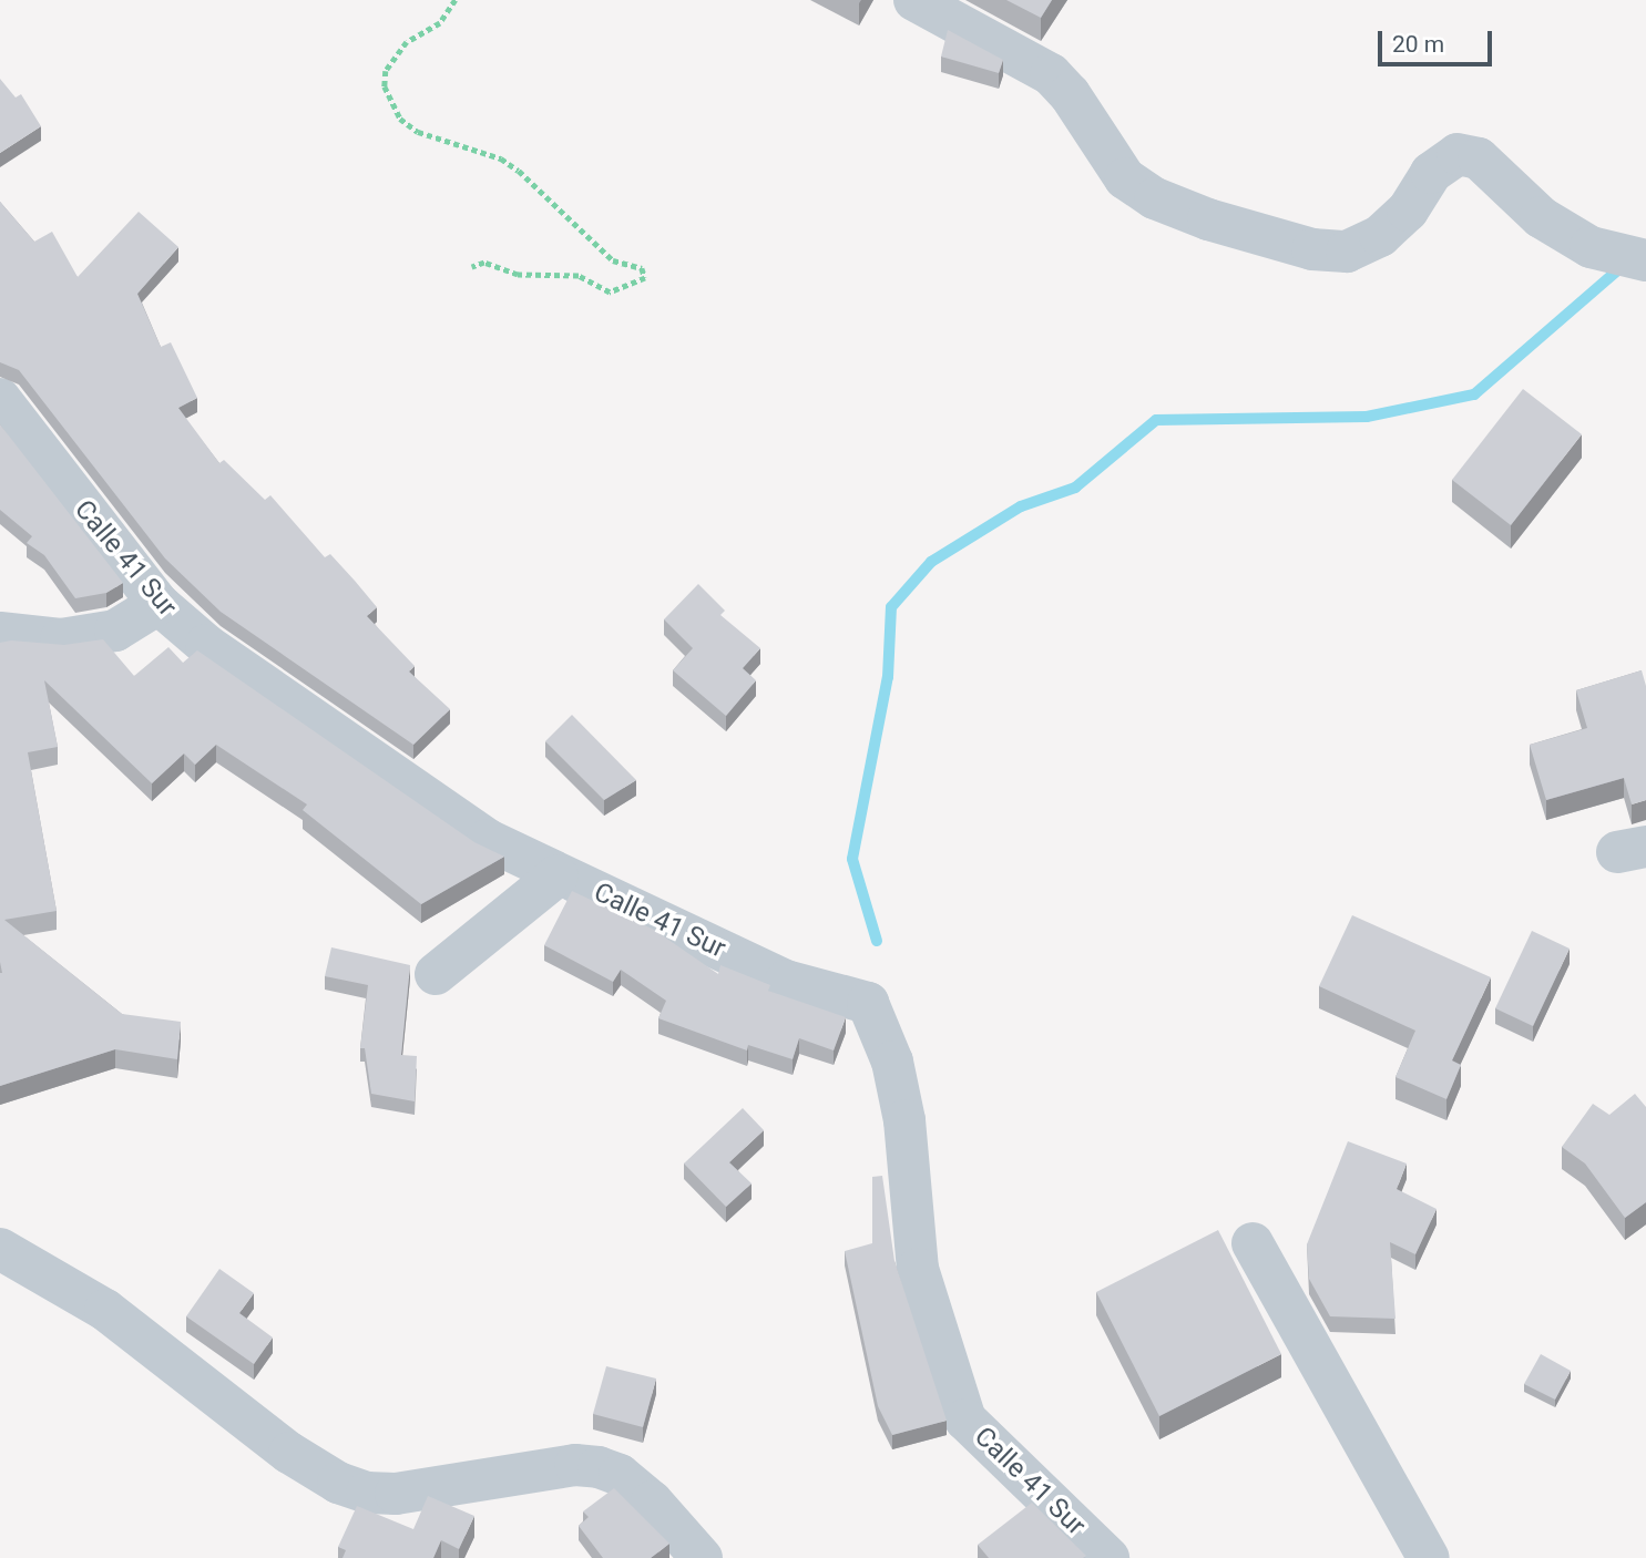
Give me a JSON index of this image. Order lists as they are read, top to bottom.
{
  "streets": {
    "street": ["Calle 41 Sur"]
  },
  "scale_bar": "20 m"
}
